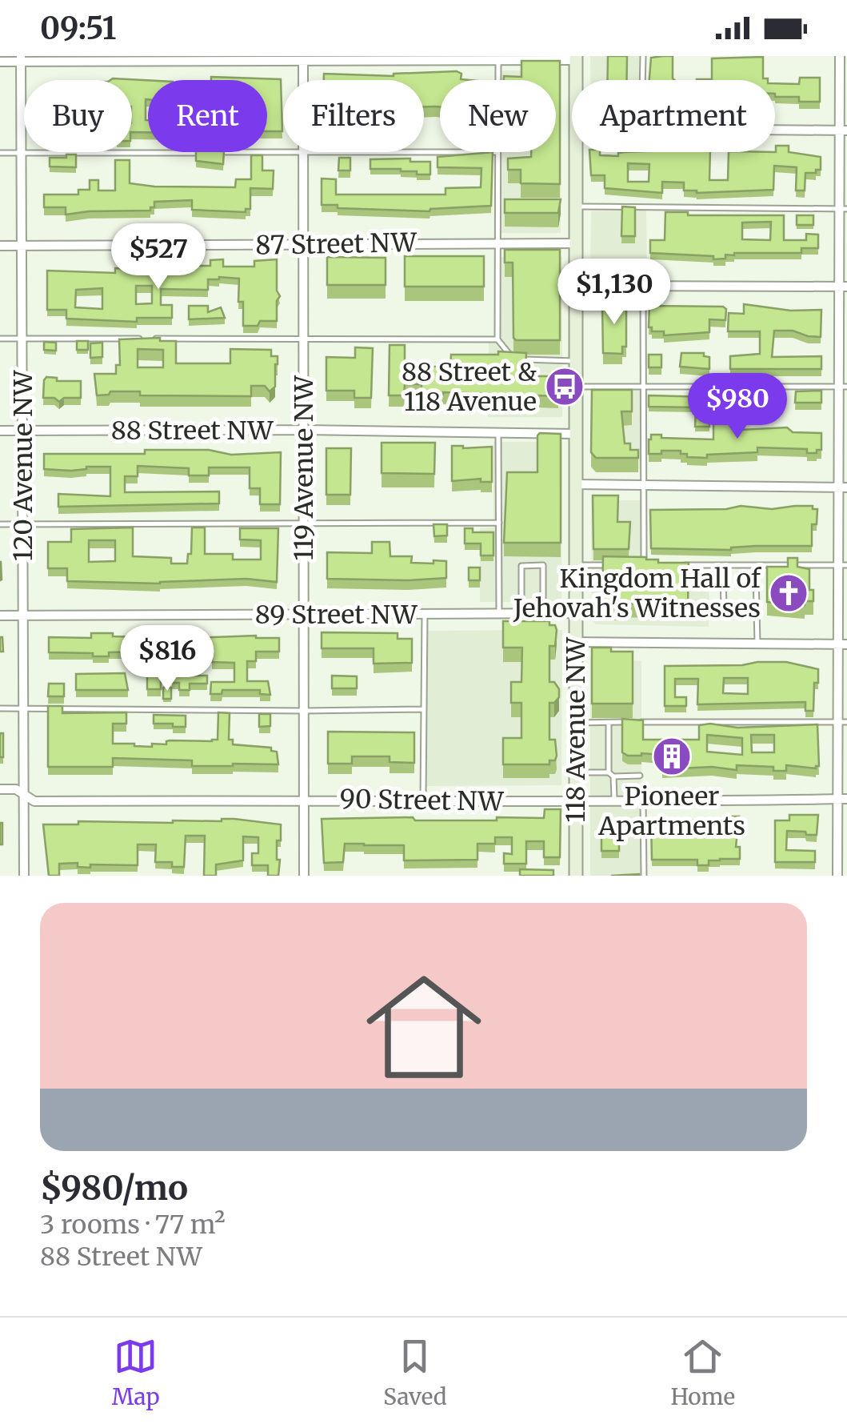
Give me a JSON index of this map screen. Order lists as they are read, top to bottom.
{
  "streets": {
    "main road": ["118 Avenue NW"],
    "street": [
      "87 Street NW",
      "88 Street NW",
      "120 Avenue NW",
      "119 Avenue NW",
      "89 Street NW",
      "90 Street NW"
    ]
  },
  "crossings": [
    ["87 Street NW", "120 Avenue NW"],
    ["87 Street NW", "119 Avenue NW"],
    ["87 Street NW", "118 Avenue NW"],
    ["88 Street NW", "120 Avenue NW"],
    ["88 Street NW", "119 Avenue NW"],
    ["88 Street NW", "118 Avenue NW"],
    ["120 Avenue NW", "89 Street NW"],
    ["120 Avenue NW", "90 Street NW"],
    ["119 Avenue NW", "89 Street NW"],
    ["119 Avenue NW", "90 Street NW"],
    ["89 Street NW", "118 Avenue NW"],
    ["118 Avenue NW", "90 Street NW"]
  ],
  "places": {
    "bus stop": ["88 Street & 118 Avenue"],
    "church": ["Kingdom Hall of Jehovah's Witnesses"],
    "building": ["Pioneer Apartments"]
  },
  "page": {
    "status": "09:51",
    "chip": [
      "Buy",
      "Rent",
      "Filters",
      "New",
      "Apartment"
    ],
    "price": [
      "$527",
      "$1,130",
      "$980",
      "$816"
    ],
    "list": [
      {
        "name": "$980/mo",
        "note": "3 rooms · 77 m² · 88 Street NW"
      }
    ],
    "tabs": ["Map", "Saved", "Home"]
  }
}
